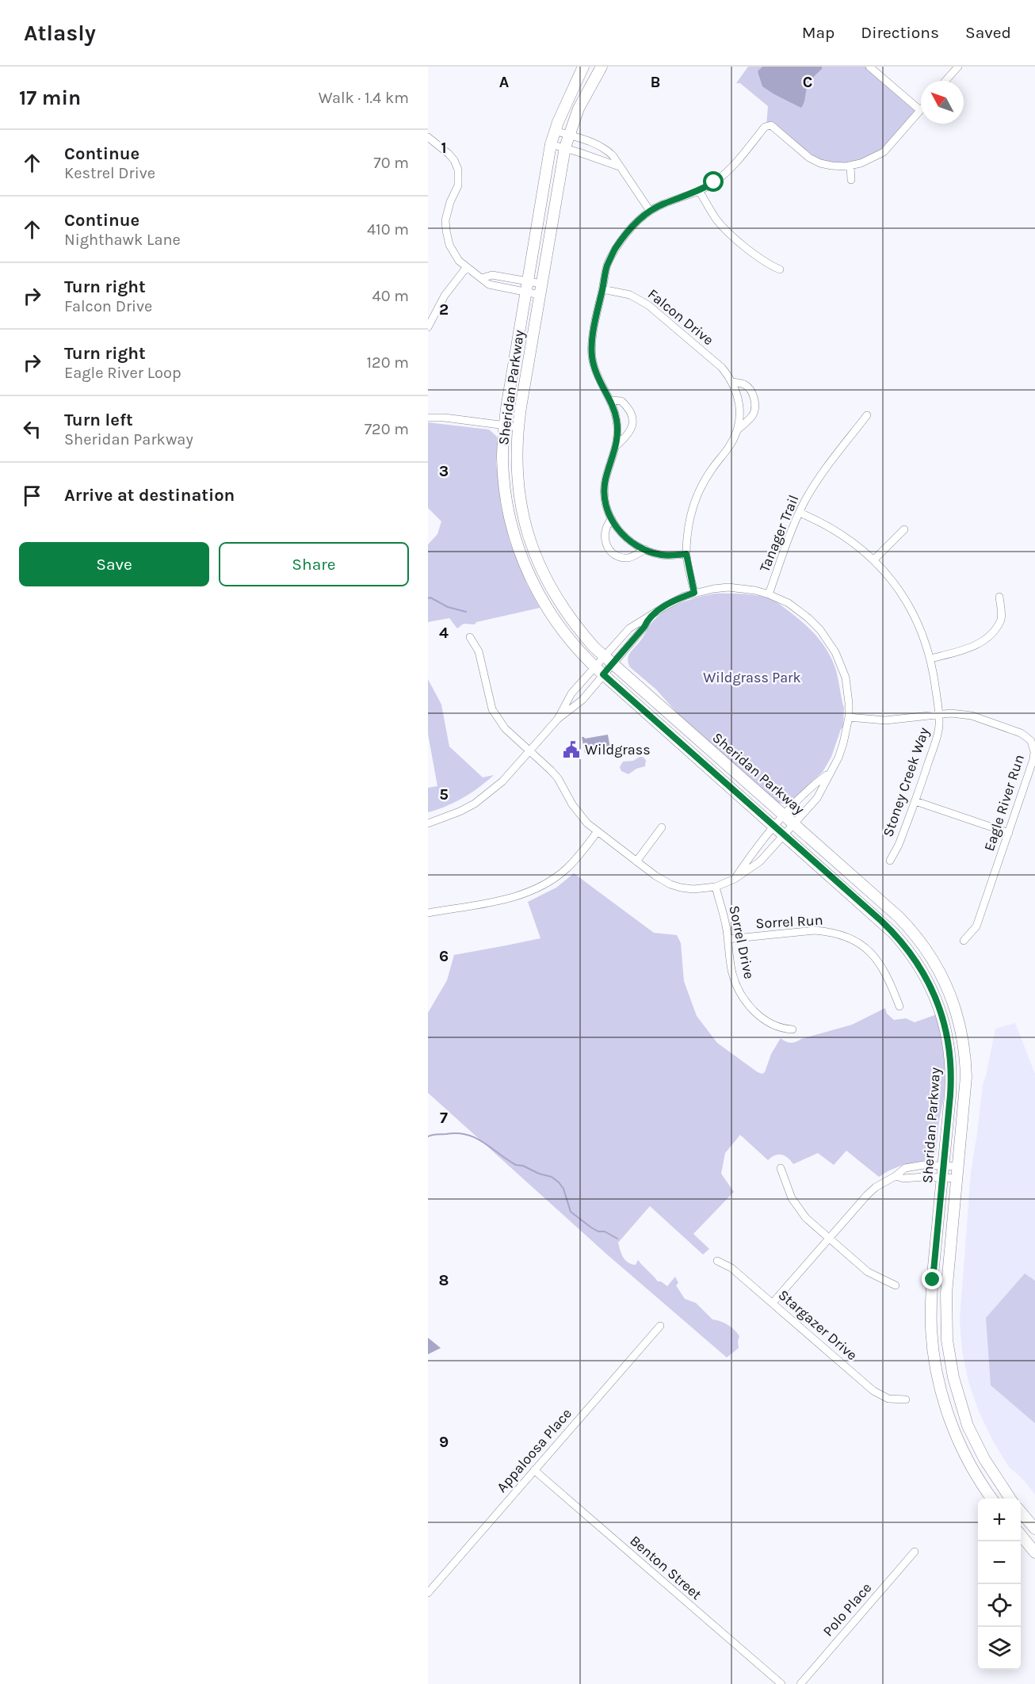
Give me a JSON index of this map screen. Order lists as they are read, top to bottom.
{
  "streets": {
    "main road": ["Sheridan Parkway"],
    "street": [
      "Falcon Drive",
      "Tanager Trail",
      "Stoney Creek Way",
      "Eagle River Run",
      "Sorrel Run",
      "Sorrel Drive",
      "Stargazer Drive",
      "Appaloosa Place",
      "Benton Street",
      "Polo Place"
    ]
  },
  "crossings": [
    ["Tanager Trail", "Stoney Creek Way"],
    ["Stoney Creek Way", "Eagle River Run"],
    ["Sorrel Run", "Sorrel Drive"],
    ["Appaloosa Place", "Benton Street"]
  ],
  "parks": ["Wildgrass Park"],
  "places": {
    "public building": ["Wildgrass"]
  },
  "north": "top left",
  "page": {
    "header": "Atlasly",
    "nav": ["Map", "Directions", "Saved"],
    "heading": ["17 min", "Walk · 1.4 km"],
    "list": [
      ["Continue", "Kestrel Drive", "70 m"],
      ["Continue", "Nighthawk Lane", "410 m"],
      ["Turn right", "Falcon Drive", "40 m"],
      ["Turn right", "Eagle River Loop", "120 m"],
      ["Turn left", "Sheridan Parkway", "720 m"],
      "Arrive at destination"
    ],
    "buttons": ["Save", "Share"],
    "map_buttons": ["+", "−"]
  },
  "grid": {
    "columns": ["A", "B", "C"],
    "rows": [
      "1",
      "2",
      "3",
      "4",
      "5",
      "6",
      "7",
      "8",
      "9"
    ]
  }
}
